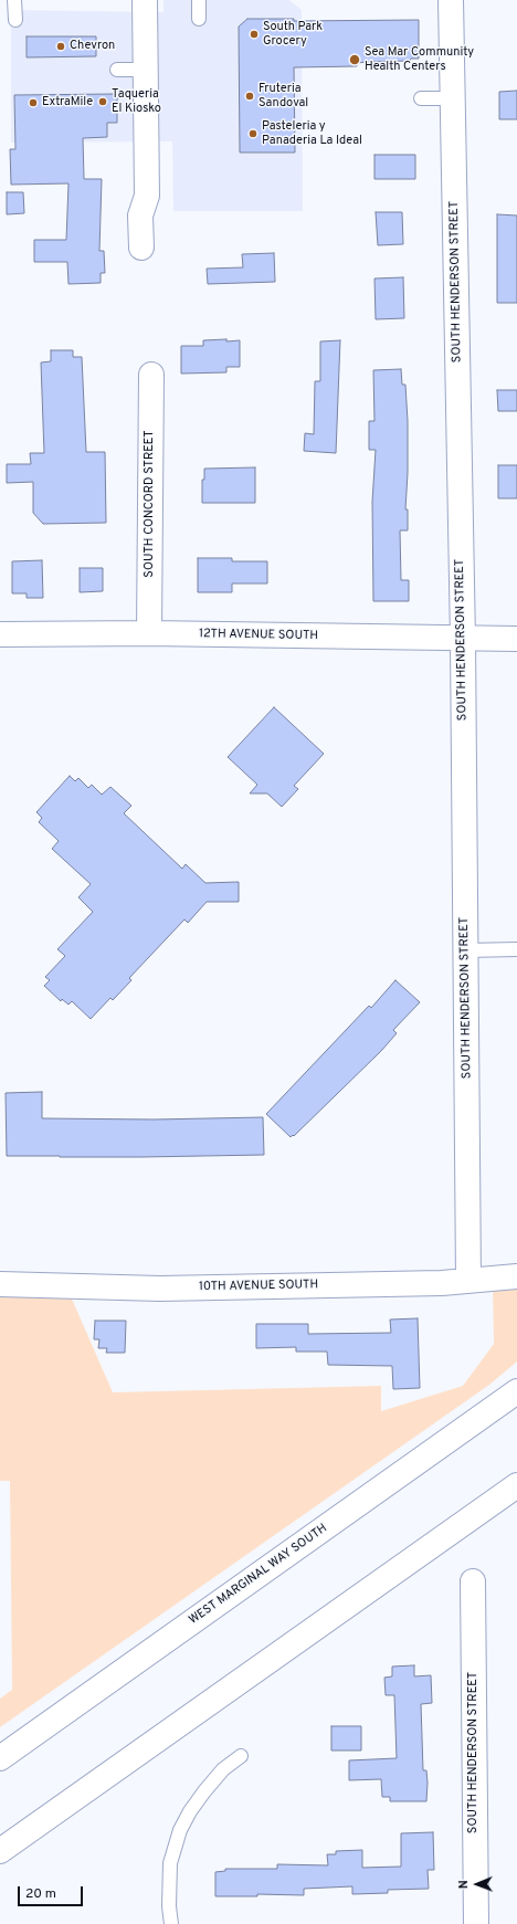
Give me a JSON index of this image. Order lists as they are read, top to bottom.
{
  "streets": {
    "main road": [
      "SOUTH HENDERSON STREET",
      "SOUTH CONCORD STREET",
      "12TH AVENUE SOUTH",
      "10TH AVENUE SOUTH",
      "WEST MARGINAL WAY SOUTH"
    ]
  },
  "crossings": [
    ["SOUTH HENDERSON STREET", "12TH AVENUE SOUTH"],
    ["SOUTH HENDERSON STREET", "10TH AVENUE SOUTH"],
    ["SOUTH CONCORD STREET", "12TH AVENUE SOUTH"]
  ],
  "places": [
    "South Park Grocery",
    "Chevron",
    "Sea Mar Community Health Centers",
    "Fruteria Sandoval",
    "Taqueria El Kiosko",
    "ExtraMile",
    "Pasteleria y Panaderia La Ideal"
  ],
  "scale_bar": "20 m",
  "north": "left"
}
